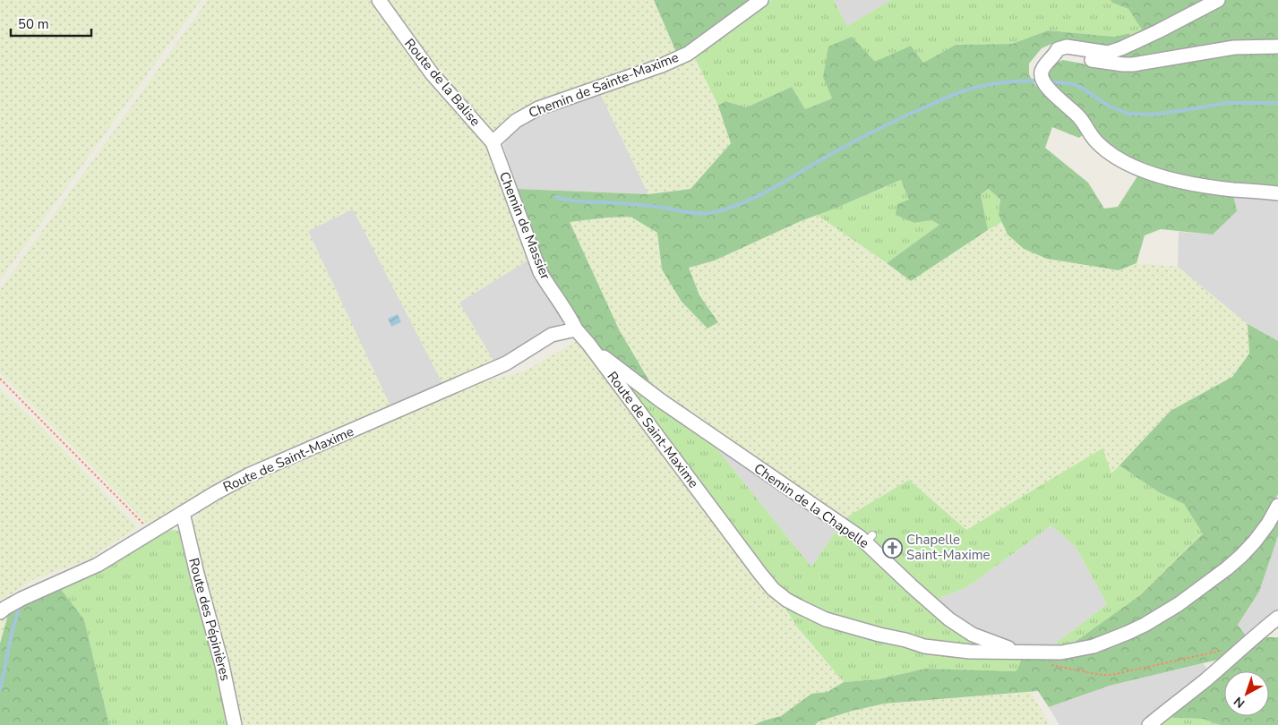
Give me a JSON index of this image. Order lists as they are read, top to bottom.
{
  "streets": {
    "street": [
      "Route de la Balise",
      "Chemin de Sainte-Maxime",
      "Chemin de Massier",
      "Route de Saint-Maxime",
      "Chemin de la Chapelle",
      "Route des Pépinières"
    ]
  },
  "crossings": [
    ["Route de la Balise", "Chemin de Sainte-Maxime"],
    ["Route de la Balise", "Chemin de Massier"],
    ["Chemin de Sainte-Maxime", "Chemin de Massier"],
    ["Chemin de Massier", "Route de Saint-Maxime"],
    ["Route de Saint-Maxime", "Chemin de la Chapelle"],
    ["Route de Saint-Maxime", "Route des Pépinières"]
  ],
  "places": {
    "church": ["Chapelle Saint-Maxime"]
  },
  "scale_bar": "50 m",
  "north": "bottom left"
}
